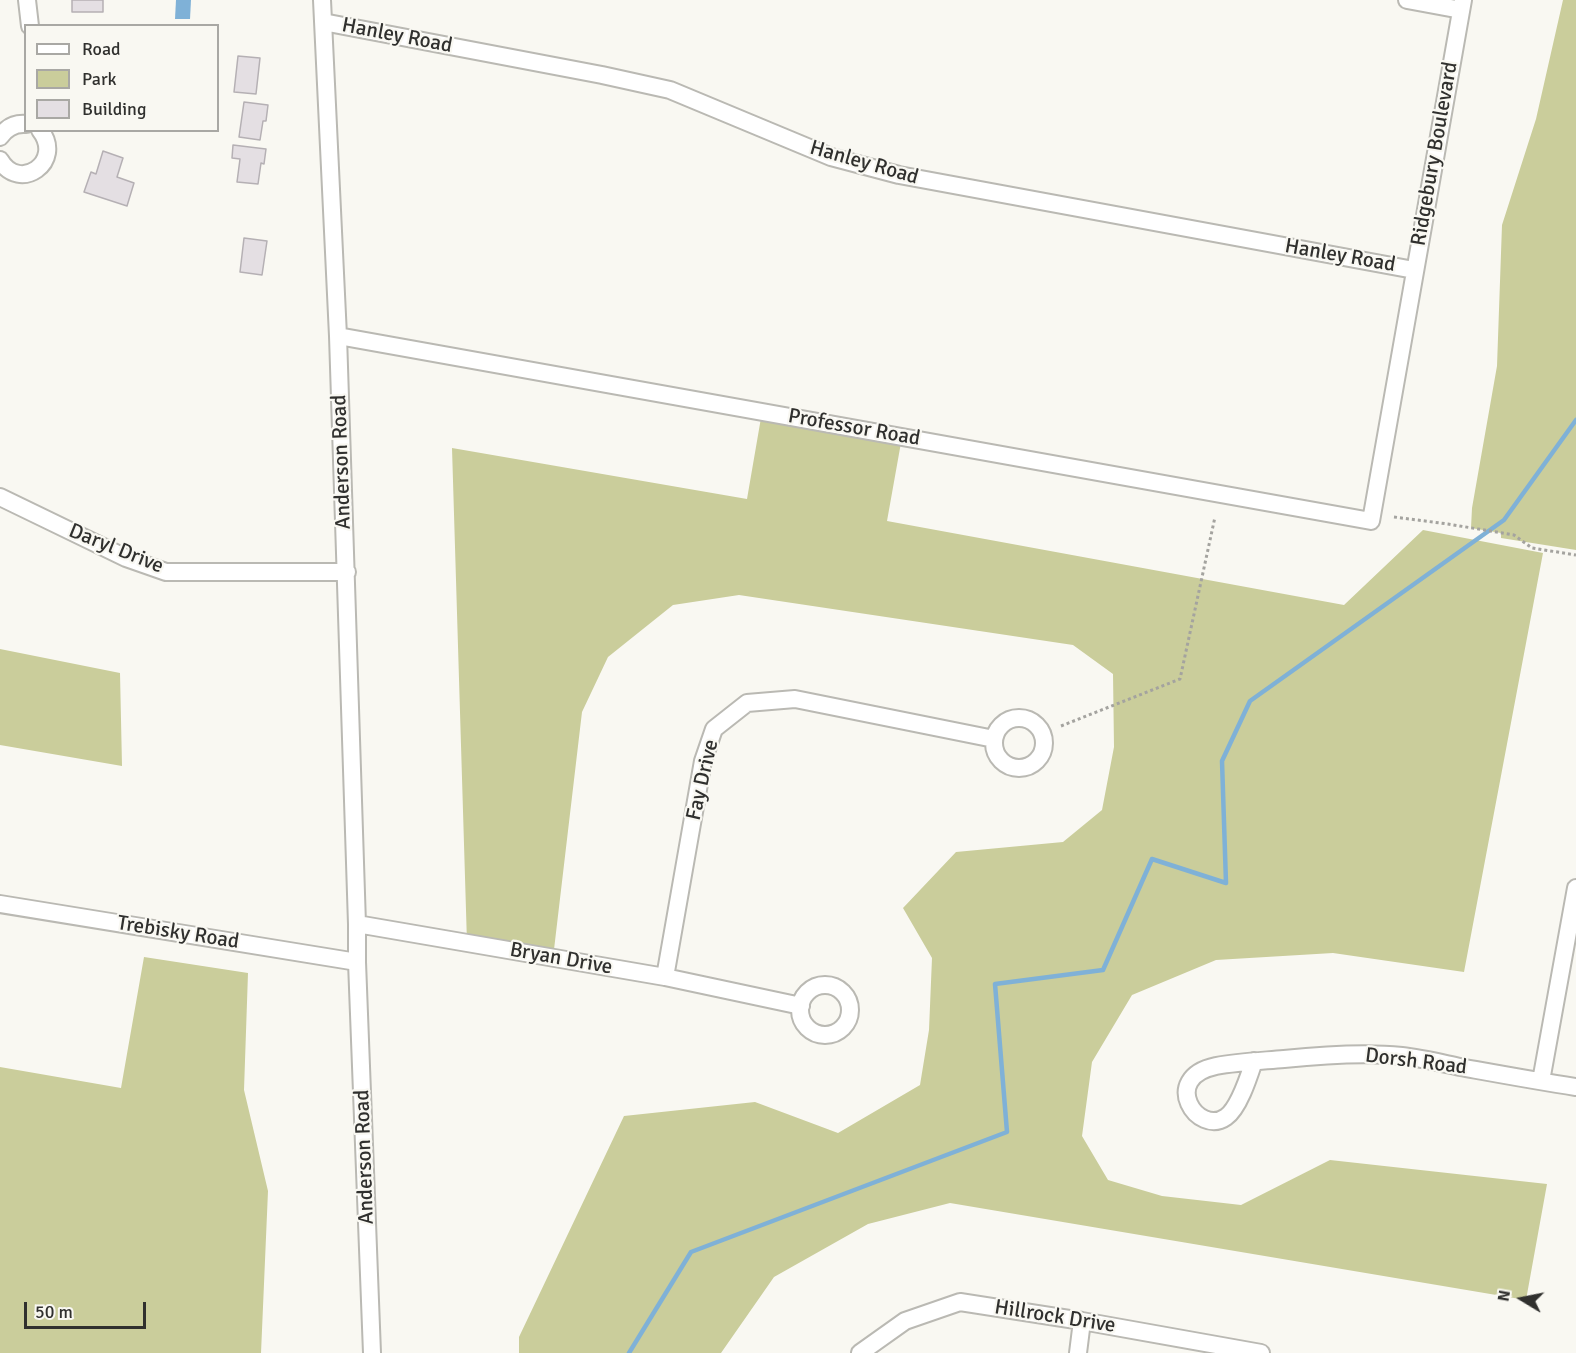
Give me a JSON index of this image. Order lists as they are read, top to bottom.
{
  "streets": {
    "street": [
      "Hanley Road",
      "Ridgebury Boulevard",
      "Professor Road",
      "Anderson Road",
      "Daryl Drive",
      "Fay Drive",
      "Trebisky Road",
      "Bryan Drive",
      "Dorsh Road",
      "Hillrock Drive"
    ]
  },
  "crossings": [
    ["Hanley Road", "Ridgebury Boulevard"],
    ["Hanley Road", "Anderson Road"],
    ["Ridgebury Boulevard", "Professor Road"],
    ["Professor Road", "Anderson Road"],
    ["Anderson Road", "Daryl Drive"],
    ["Anderson Road", "Trebisky Road"],
    ["Anderson Road", "Bryan Drive"],
    ["Fay Drive", "Bryan Drive"]
  ],
  "legend": ["Road", "Park", "Building"],
  "scale_bar": "50 m",
  "north": "left"
}
